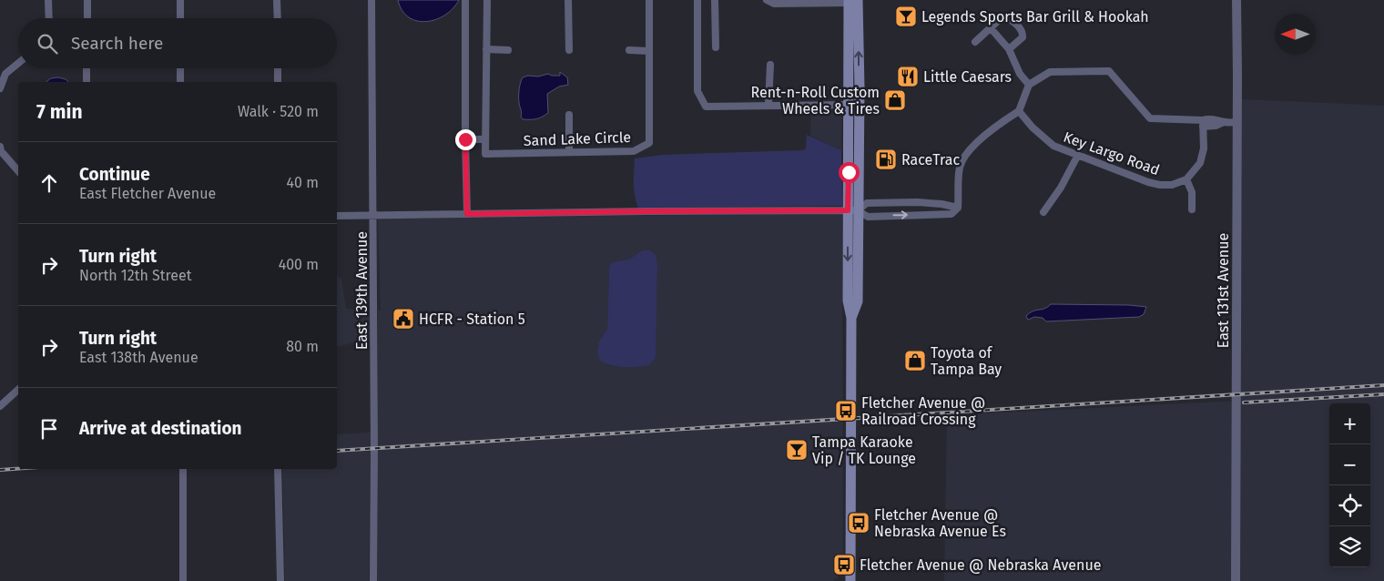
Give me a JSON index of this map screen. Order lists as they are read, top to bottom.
{
  "streets": {
    "street": [
      "Sand Lake Circle",
      "Key Largo Road",
      "East 139th Avenue",
      "East 131st Avenue"
    ]
  },
  "places": {
    "bar": ["Legends Sports Bar Grill & Hookah", "Tampa Karaoke Vip / TK Lounge"],
    "restaurant": ["Little Caesars"],
    "shop": ["Rent-n-Roll Custom Wheels & Tires", "Toyota of Tampa Bay"],
    "fuel station": ["RaceTrac"],
    "public building": ["HCFR - Station 5"],
    "bus stop": ["Fletcher Avenue @ Railroad Crossing", "Fletcher Avenue @ Nebraska Avenue Es", "Fletcher Avenue @ Nebraska Avenue"]
  },
  "north": "left",
  "page": {
    "search": "Search here",
    "heading": ["7 min", "Walk · 520 m"],
    "list": [
      ["Continue", "East Fletcher Avenue", "40 m"],
      ["Turn right", "North 12th Street", "400 m"],
      ["Turn right", "East 138th Avenue", "80 m"],
      "Arrive at destination"
    ],
    "map_buttons": ["+", "−"]
  }
}
